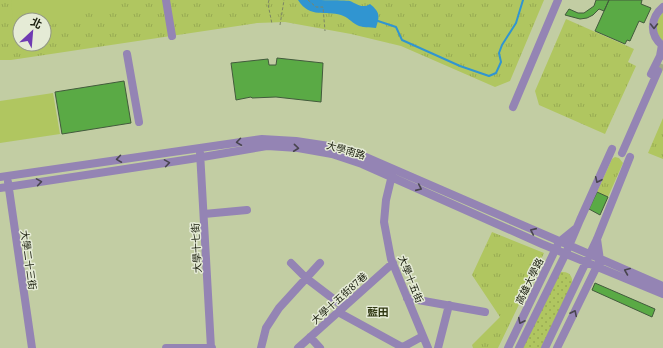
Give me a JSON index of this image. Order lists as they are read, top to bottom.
{
  "streets": {
    "street": [
      "大學南路",
      "大學十七街",
      "大學二十三街",
      "大學十五街",
      "高雄大學路",
      "大學十五街87巷"
    ]
  },
  "crossings": [
    ["大學南路", "大學十七街"],
    ["大學南路", "大學二十三街"],
    ["大學南路", "大學十五街"],
    ["大學南路", "高雄大學路"],
    ["大學十五街", "大學十五街87巷"]
  ],
  "districts": ["藍田"],
  "north": "top right"
}
